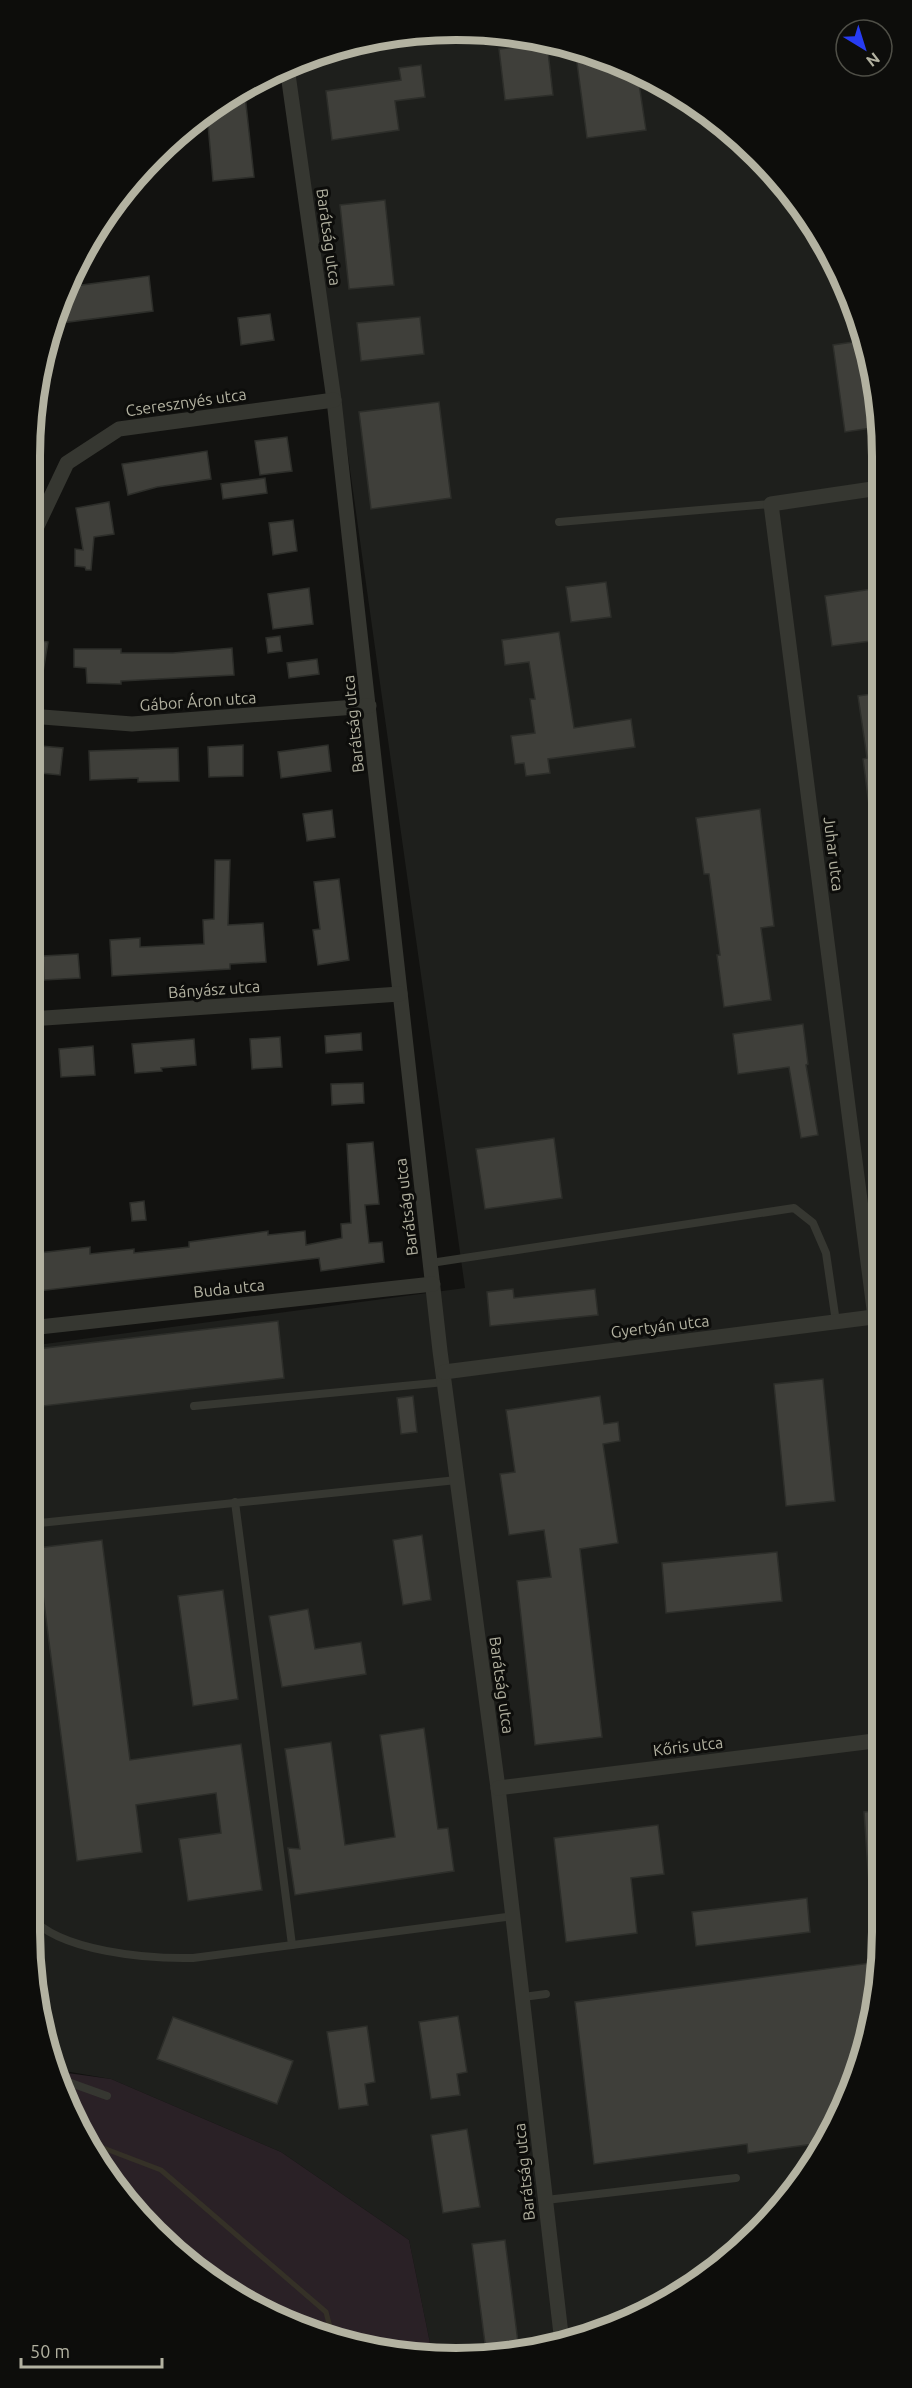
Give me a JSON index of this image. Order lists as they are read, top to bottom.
{
  "streets": {
    "street": [
      "Barátság utca",
      "Cseresznyés utca",
      "Gábor Áron utca",
      "Juhar utca",
      "Bányász utca",
      "Buda utca",
      "Gyertyán utca",
      "Kőris utca"
    ]
  },
  "crossings": [
    ["Barátság utca", "Cseresznyés utca"],
    ["Barátság utca", "Gábor Áron utca"],
    ["Barátság utca", "Bányász utca"],
    ["Barátság utca", "Buda utca"],
    ["Barátság utca", "Gyertyán utca"],
    ["Barátság utca", "Kőris utca"]
  ],
  "scale_bar": "50 m",
  "north": "bottom right"
}
